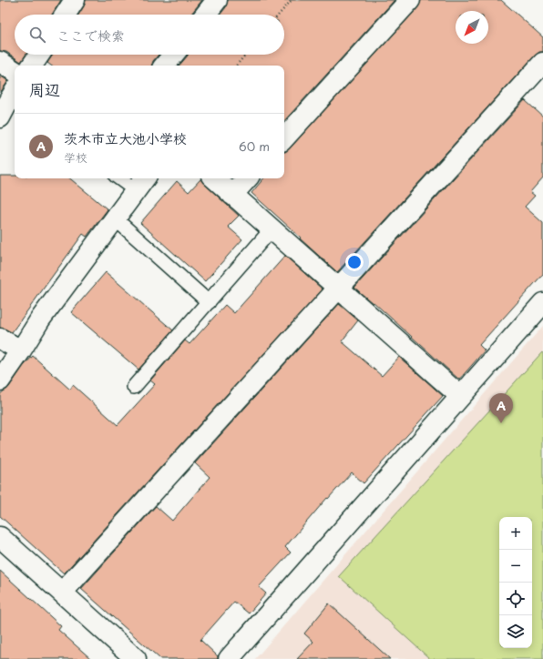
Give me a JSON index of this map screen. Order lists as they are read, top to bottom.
{
  "north": "bottom left",
  "page": {
    "search": "ここで検索",
    "heading": "周辺",
    "list": [
      {
        "mark": "A",
        "name": "茨木市立大池小学校",
        "note": "学校",
        "value": "60 m"
      }
    ],
    "pins": "A",
    "map_buttons": ["+", "−"]
  }
}
